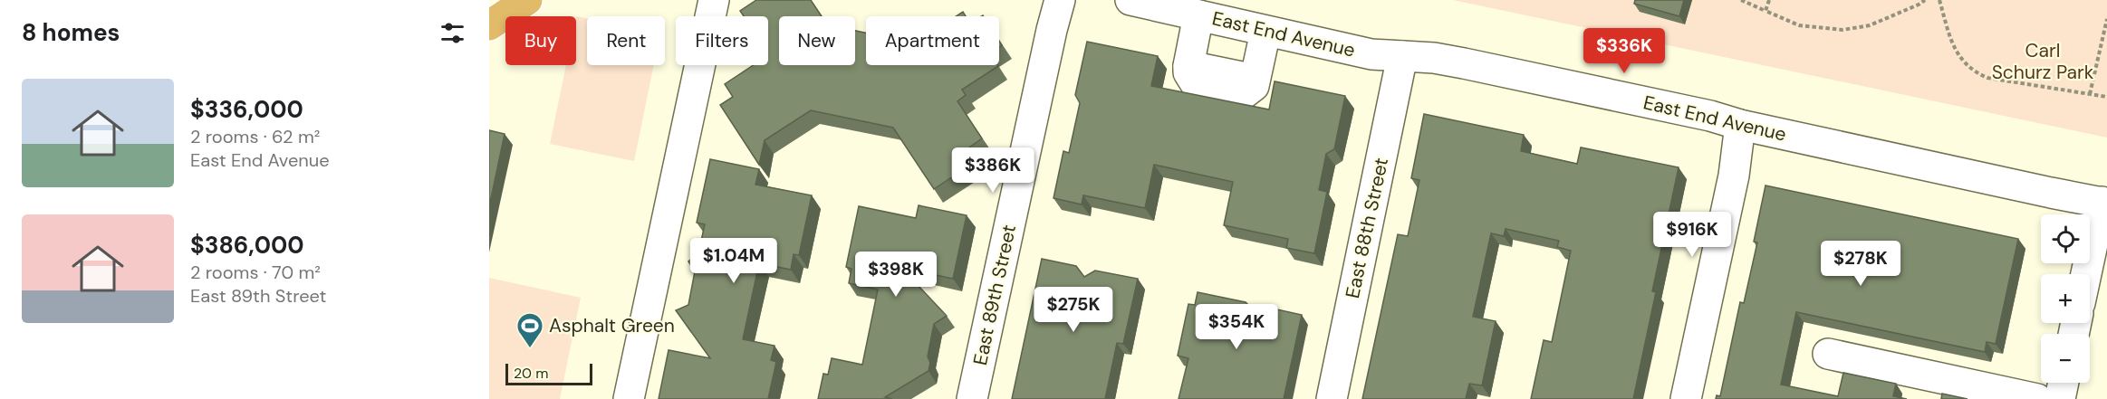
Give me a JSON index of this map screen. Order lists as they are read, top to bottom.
{
  "streets": {
    "street": ["East End Avenue", "East 88th Street", "East 89th Street"]
  },
  "crossings": [
    ["East End Avenue", "East 88th Street"]
  ],
  "parks": ["Carl Schurz Park"],
  "places": {
    "sports": ["Asphalt Green"]
  },
  "scale_bar": "20 m",
  "page": {
    "heading": "8 homes",
    "chip": [
      "Buy",
      "Rent",
      "Filters",
      "New",
      "Apartment"
    ],
    "price": [
      "$336K",
      "$386K",
      "$916K",
      "$1.04M",
      "$278K",
      "$398K",
      "$275K",
      "$354K"
    ],
    "list": [
      {
        "name": "$336,000",
        "note": "2 rooms · 62 m² · East End Avenue"
      },
      {
        "name": "$386,000",
        "note": "2 rooms · 70 m² · East 89th Street"
      }
    ],
    "map_buttons": ["+", "−"],
    "scale": "20 m"
  }
}
